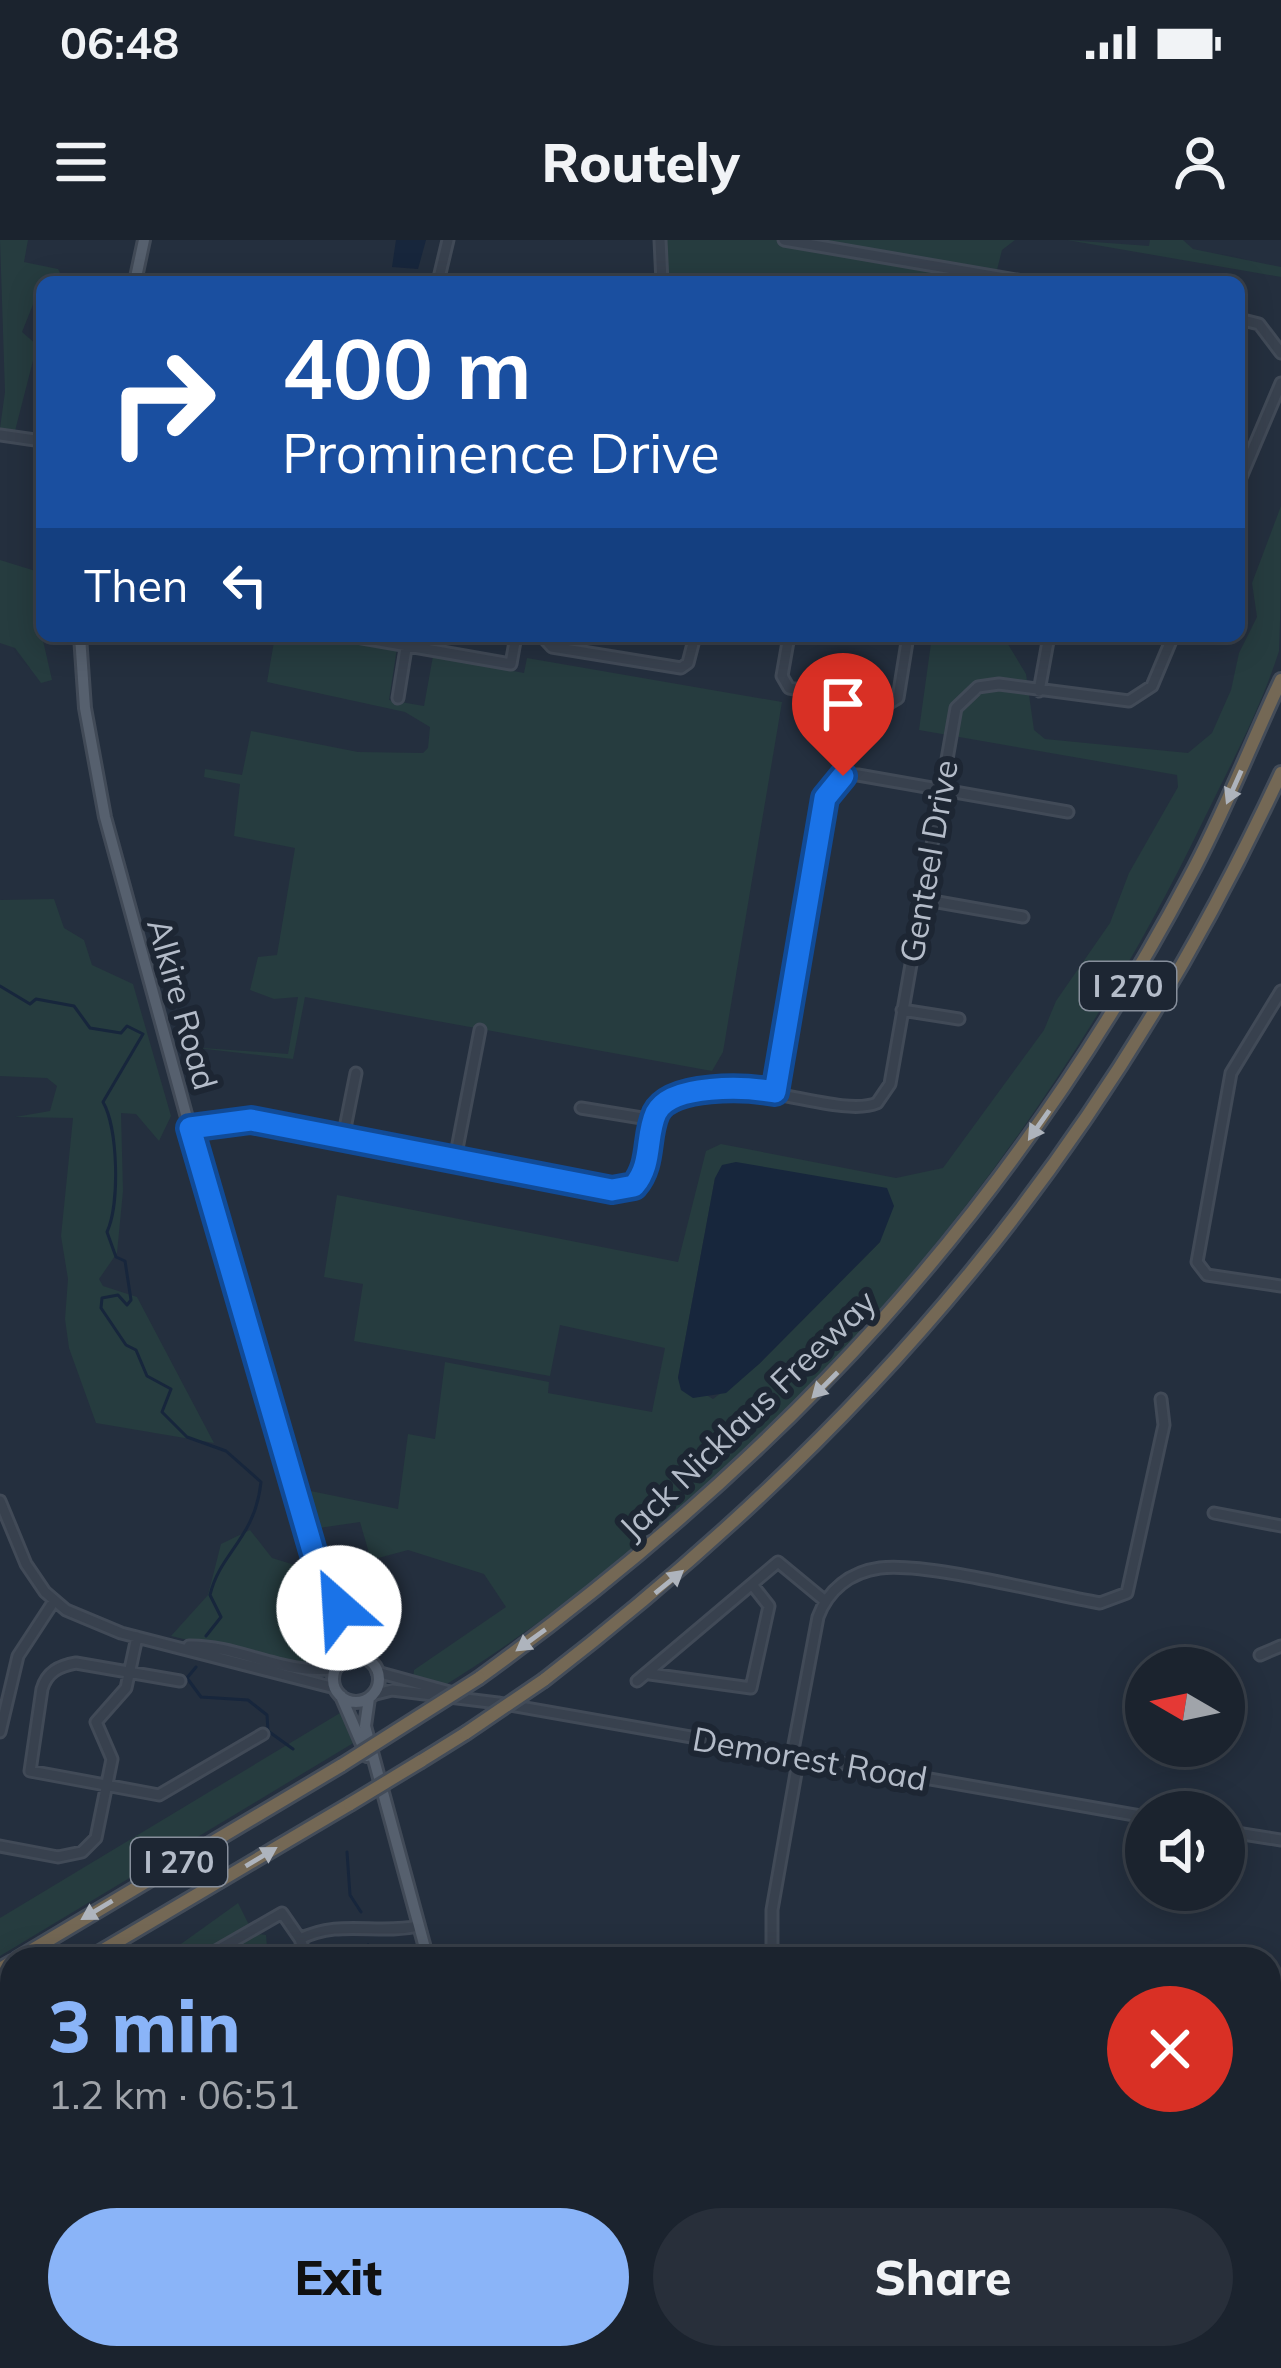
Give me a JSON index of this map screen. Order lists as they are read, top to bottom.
{
  "streets": {
    "highway": ["I 270", "Jack Nicklaus Freeway"],
    "main road": ["Alkire Road"],
    "street": ["Genteel Drive", "Demorest Road"]
  },
  "crossings": [
    ["Alkire Road", "Demorest Road"]
  ],
  "north": "left",
  "page": {
    "status": "06:48",
    "header": "Routely",
    "turn": ["400 m", "Prominence Drive"],
    "then": "Then",
    "heading": ["3 min", "1.2 km · 06:51"],
    "buttons": ["Exit", "Share"]
  }
}
